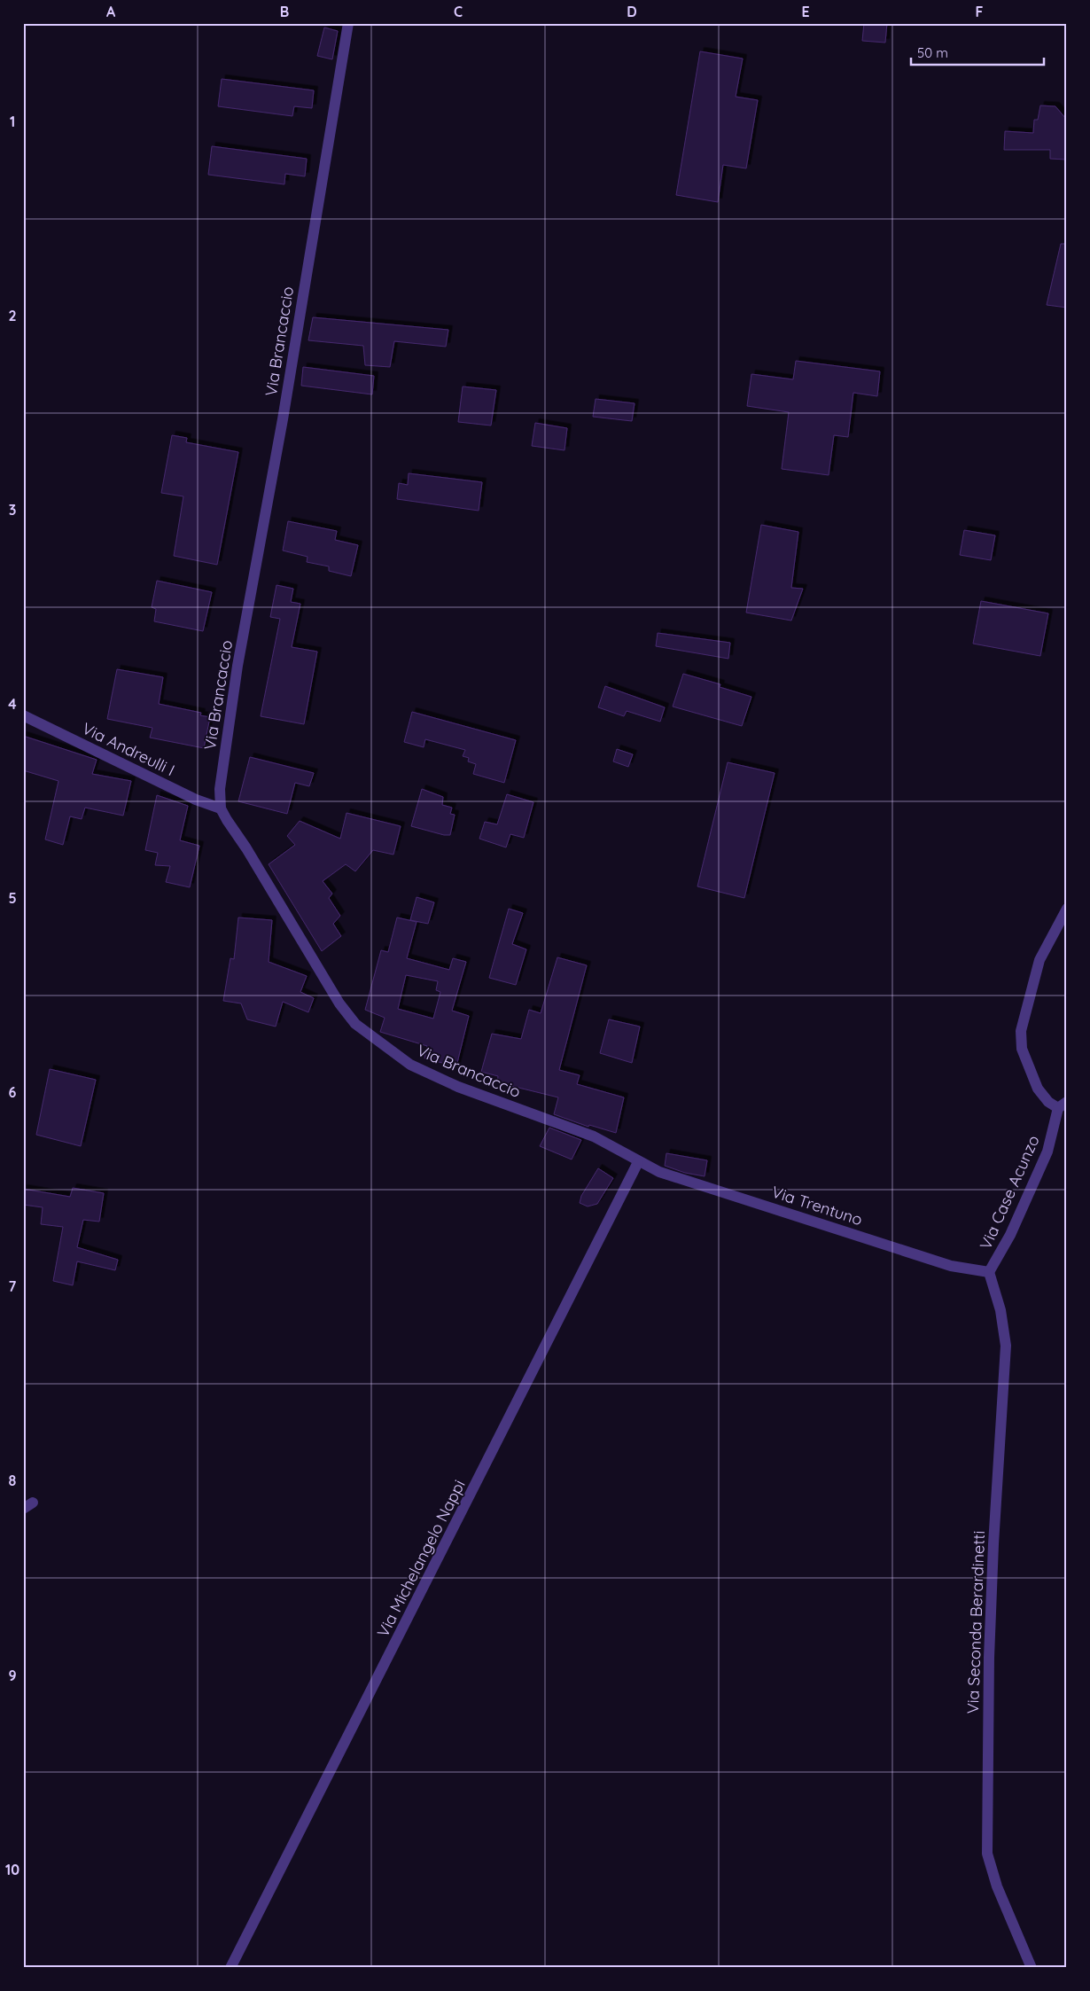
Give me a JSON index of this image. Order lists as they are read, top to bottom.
{
  "streets": {
    "street": [
      "Via Brancaccio",
      "Via Andreulli I",
      "Via Case Acunzo",
      "Via Trentuno",
      "Via Michelangelo Nappi",
      "Via Seconda Berardinetti"
    ]
  },
  "crossings": [
    ["Via Brancaccio", "Via Andreulli I"],
    ["Via Brancaccio", "Via Trentuno"],
    ["Via Brancaccio", "Via Michelangelo Nappi"],
    ["Via Case Acunzo", "Via Trentuno"],
    ["Via Case Acunzo", "Via Seconda Berardinetti"],
    ["Via Trentuno", "Via Michelangelo Nappi"],
    ["Via Trentuno", "Via Seconda Berardinetti"]
  ],
  "scale_bar": "50 m",
  "grid": {
    "columns": [
      "A",
      "B",
      "C",
      "D",
      "E",
      "F"
    ],
    "rows": [
      "1",
      "2",
      "3",
      "4",
      "5",
      "6",
      "7",
      "8",
      "9",
      "10"
    ]
  }
}
